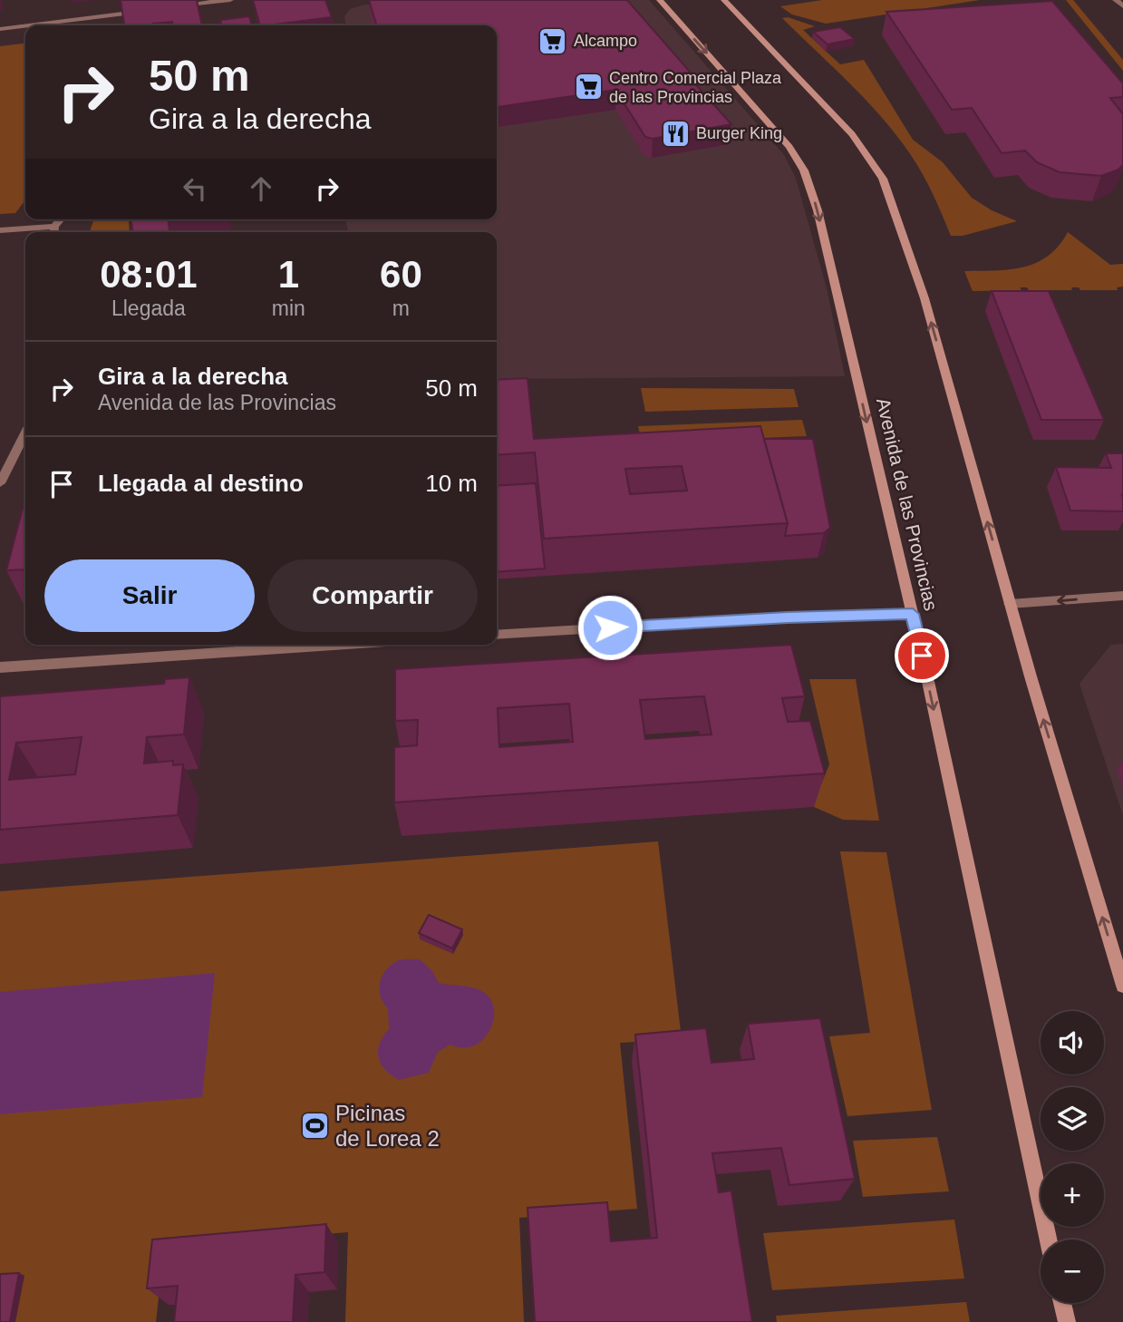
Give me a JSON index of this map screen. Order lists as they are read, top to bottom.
{
  "streets": {
    "main road": ["Avenida de las Provincias"]
  },
  "places": {
    "supermarket": ["Alcampo", "Centro Comercial Plaza de las Provincias"],
    "restaurant": ["Burger King"],
    "sports": ["Picinas de Lorea 2"]
  },
  "page": {
    "turn": ["50 m", "Gira a la derecha"],
    "eta": [
      "08:01",
      "Llegada",
      "1",
      "min",
      "60",
      "m"
    ],
    "list": [
      {
        "name": "Gira a la derecha",
        "note": "Avenida de las Provincias",
        "value": "50 m"
      },
      {
        "name": "Llegada al destino",
        "value": "10 m"
      }
    ],
    "buttons": ["Salir", "Compartir"],
    "map_buttons": ["+", "−"]
  }
}
